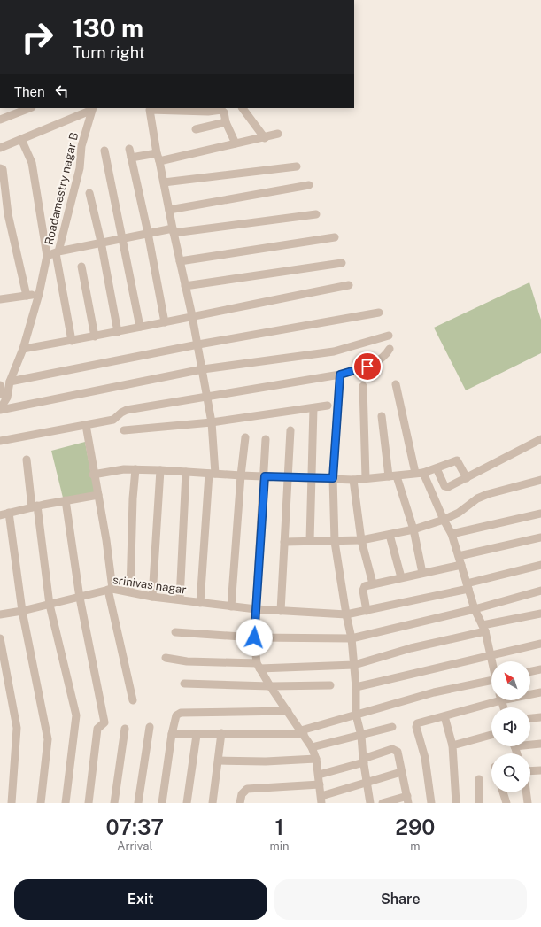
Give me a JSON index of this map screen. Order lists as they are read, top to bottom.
{
  "streets": {
    "street": ["Roadamestry nagar B", "srinivas nagar"]
  },
  "north": "top left",
  "page": {
    "turn": ["130 m", "Turn right"],
    "then": "Then",
    "eta": [
      "07:37",
      "Arrival",
      "1",
      "min",
      "290",
      "m"
    ],
    "buttons": ["Exit", "Share"]
  }
}
